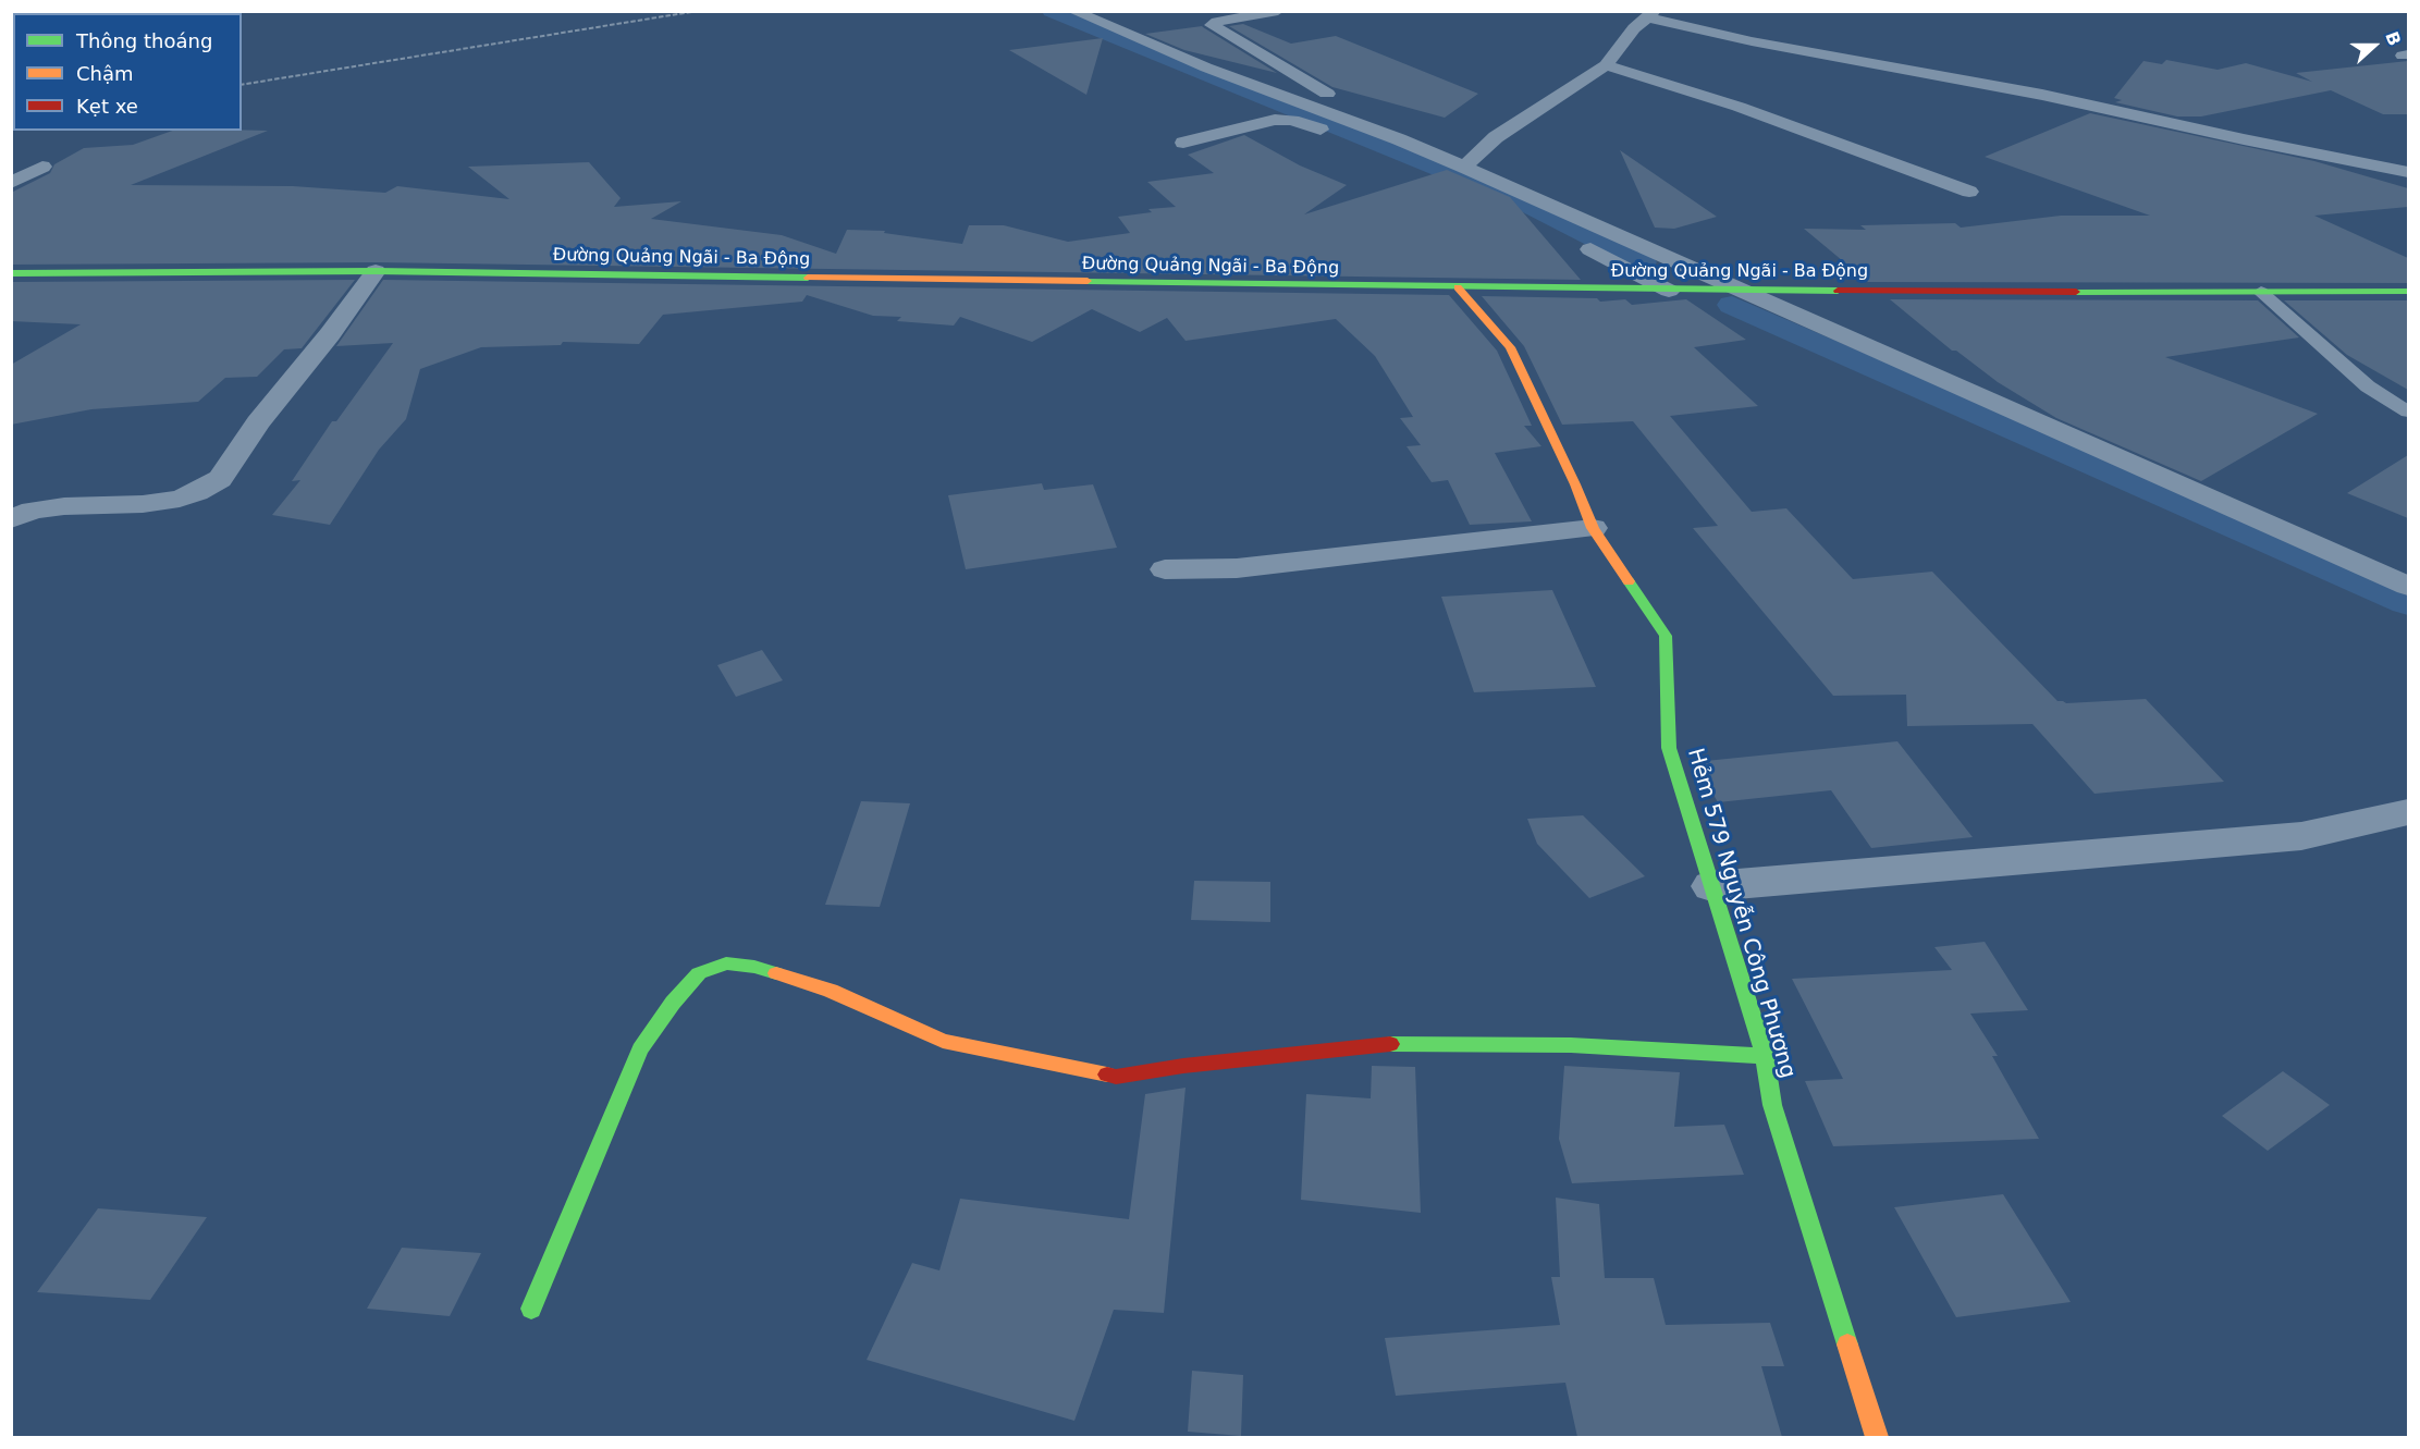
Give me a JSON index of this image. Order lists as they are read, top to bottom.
{
  "streets": {
    "main road": ["Đường Quảng Ngãi - Ba Động", "Hẻm 579 Nguyễn Công Phương"]
  },
  "crossings": [
    ["Đường Quảng Ngãi - Ba Động", "Hẻm 579 Nguyễn Công Phương"]
  ],
  "legend": ["Thông thoáng", "Chậm", "Kẹt xe"],
  "north": "right"
}
